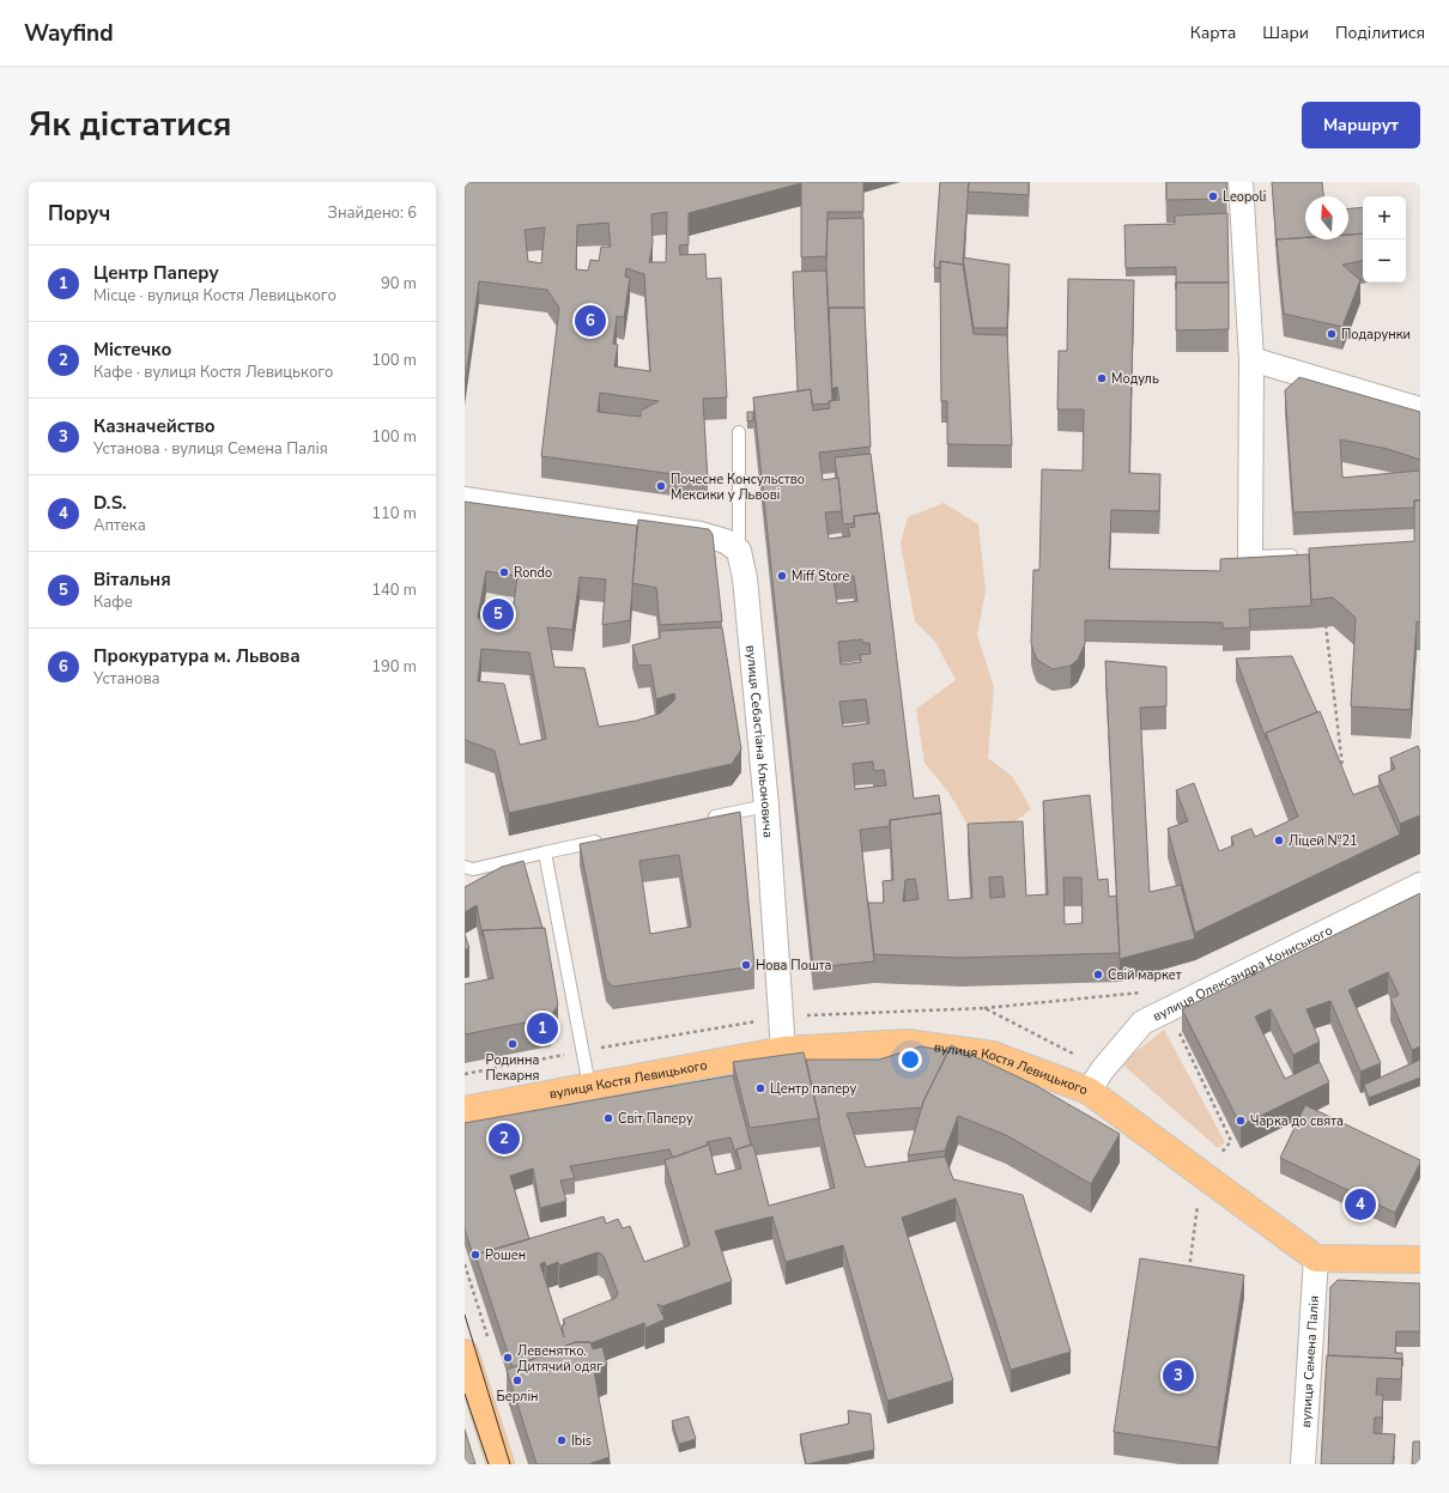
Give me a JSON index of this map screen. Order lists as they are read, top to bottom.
{
  "streets": {
    "main road": ["вулиця Костя Левицького"],
    "street": ["вулиця Себастіана Кльоновича", "вулиця Олександра Кониського", "вулиця Семена Палія"]
  },
  "crossings": [
    ["вулиця Себастіана Кльоновича", "вулиця Костя Левицького"],
    ["вулиця Олександра Кониського", "вулиця Костя Левицького"],
    ["вулиця Костя Левицького", "вулиця Семена Палія"]
  ],
  "places": [
    "Leopoli",
    "Подарунки",
    "Модуль",
    "Почесне Консульство Мексики у Львові",
    "Rondo",
    "Miff Store",
    "Ліцей №21",
    "Нова Пошта",
    "Свiй маркет",
    "Родинна Пекарня",
    "Центр паперу",
    "Світ Паперу",
    "Чарка до свята",
    "Рошен",
    "Левенятко. Дитячий одяг",
    "Берлін",
    "Ibis"
  ],
  "north": "top",
  "page": {
    "header": "Wayfind",
    "nav": ["Карта", "Шари", "Поділитися"],
    "title": "Як дістатися",
    "buttons": "Маршрут",
    "heading": ["Поруч", "Знайдено: 6"],
    "map_buttons": ["+", "−"],
    "list": [
      {
        "mark": "1",
        "name": "Центр Паперу",
        "note": "Місце · вулиця Костя Левицького",
        "value": "90 m"
      },
      {
        "mark": "2",
        "name": "Мiстечко",
        "note": "Кафе · вулиця Костя Левицького",
        "value": "100 m"
      },
      {
        "mark": "3",
        "name": "Казначейство",
        "note": "Установа · вулиця Семена Палія",
        "value": "100 m"
      },
      {
        "mark": "4",
        "name": "D.S.",
        "note": "Аптека",
        "value": "110 m"
      },
      {
        "mark": "5",
        "name": "Вітальня",
        "note": "Кафе",
        "value": "140 m"
      },
      {
        "mark": "6",
        "name": "Прокуратура м. Львова",
        "note": "Установа",
        "value": "190 m"
      }
    ],
    "pins": [
      "6",
      "5",
      "1",
      "2",
      "4",
      "3"
    ]
  }
}
